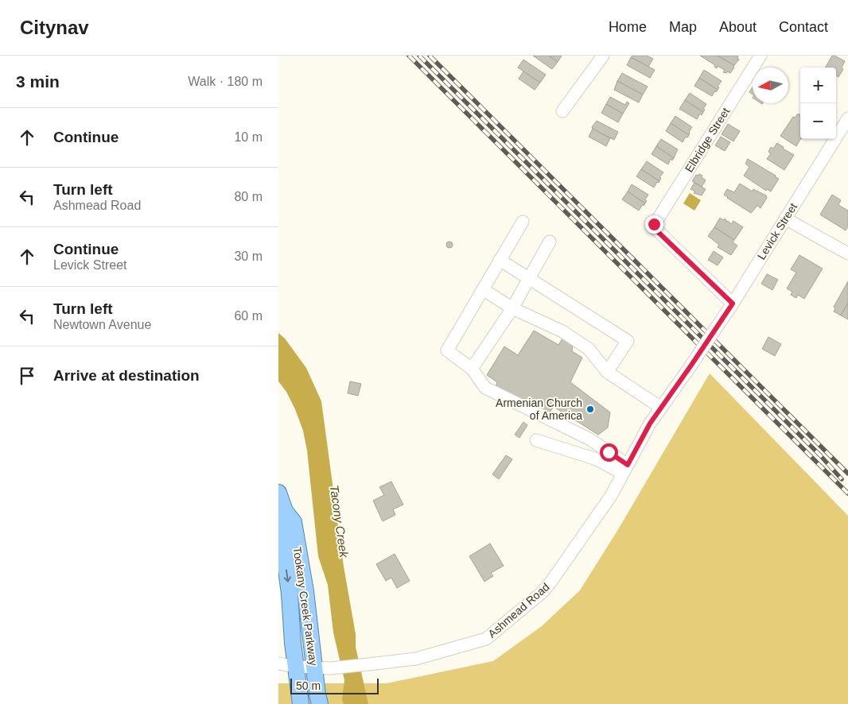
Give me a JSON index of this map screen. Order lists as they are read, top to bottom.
{
  "streets": {
    "main road": ["Tookany Creek Parkway"],
    "street": ["Elbridge Street", "Levick Street", "Ashmead Road"]
  },
  "crossings": [
    ["Elbridge Street", "Levick Street"],
    ["Levick Street", "Ashmead Road"],
    ["Tookany Creek Parkway", "Ashmead Road"]
  ],
  "water": ["Tacony Creek"],
  "places": ["Armenian Church of America"],
  "scale_bar": "50 m",
  "north": "left",
  "page": {
    "header": "Citynav",
    "nav": [
      "Home",
      "Map",
      "About",
      "Contact"
    ],
    "heading": ["3 min", "Walk · 180 m"],
    "map_buttons": ["+", "−"],
    "list": [
      ["Continue", "10 m"],
      ["Turn left", "Ashmead Road", "80 m"],
      ["Continue", "Levick Street", "30 m"],
      ["Turn left", "Newtown Avenue", "60 m"],
      "Arrive at destination"
    ],
    "scale": "50 m"
  }
}
